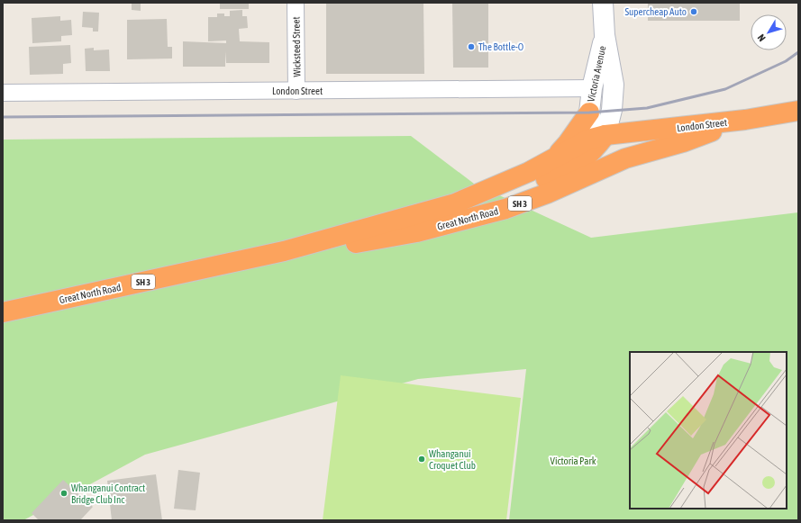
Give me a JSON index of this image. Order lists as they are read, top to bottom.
{
  "streets": {
    "highway": ["London Street", "SH 3", "Great North Road"],
    "main road": ["Victoria Avenue"],
    "street": ["Wicksteed Street"]
  },
  "crossings": [
    ["Wicksteed Street", "London Street"],
    ["Victoria Avenue", "London Street"],
    ["Victoria Avenue", "Great North Road"],
    ["London Street", "Great North Road"]
  ],
  "parks": ["Victoria Park"],
  "places": [
    "Supercheap Auto",
    "The Bottle-O",
    "Whanganui Croquet Club",
    "Whanganui Contract Bridge Club Inc"
  ],
  "north": "bottom left"
}
